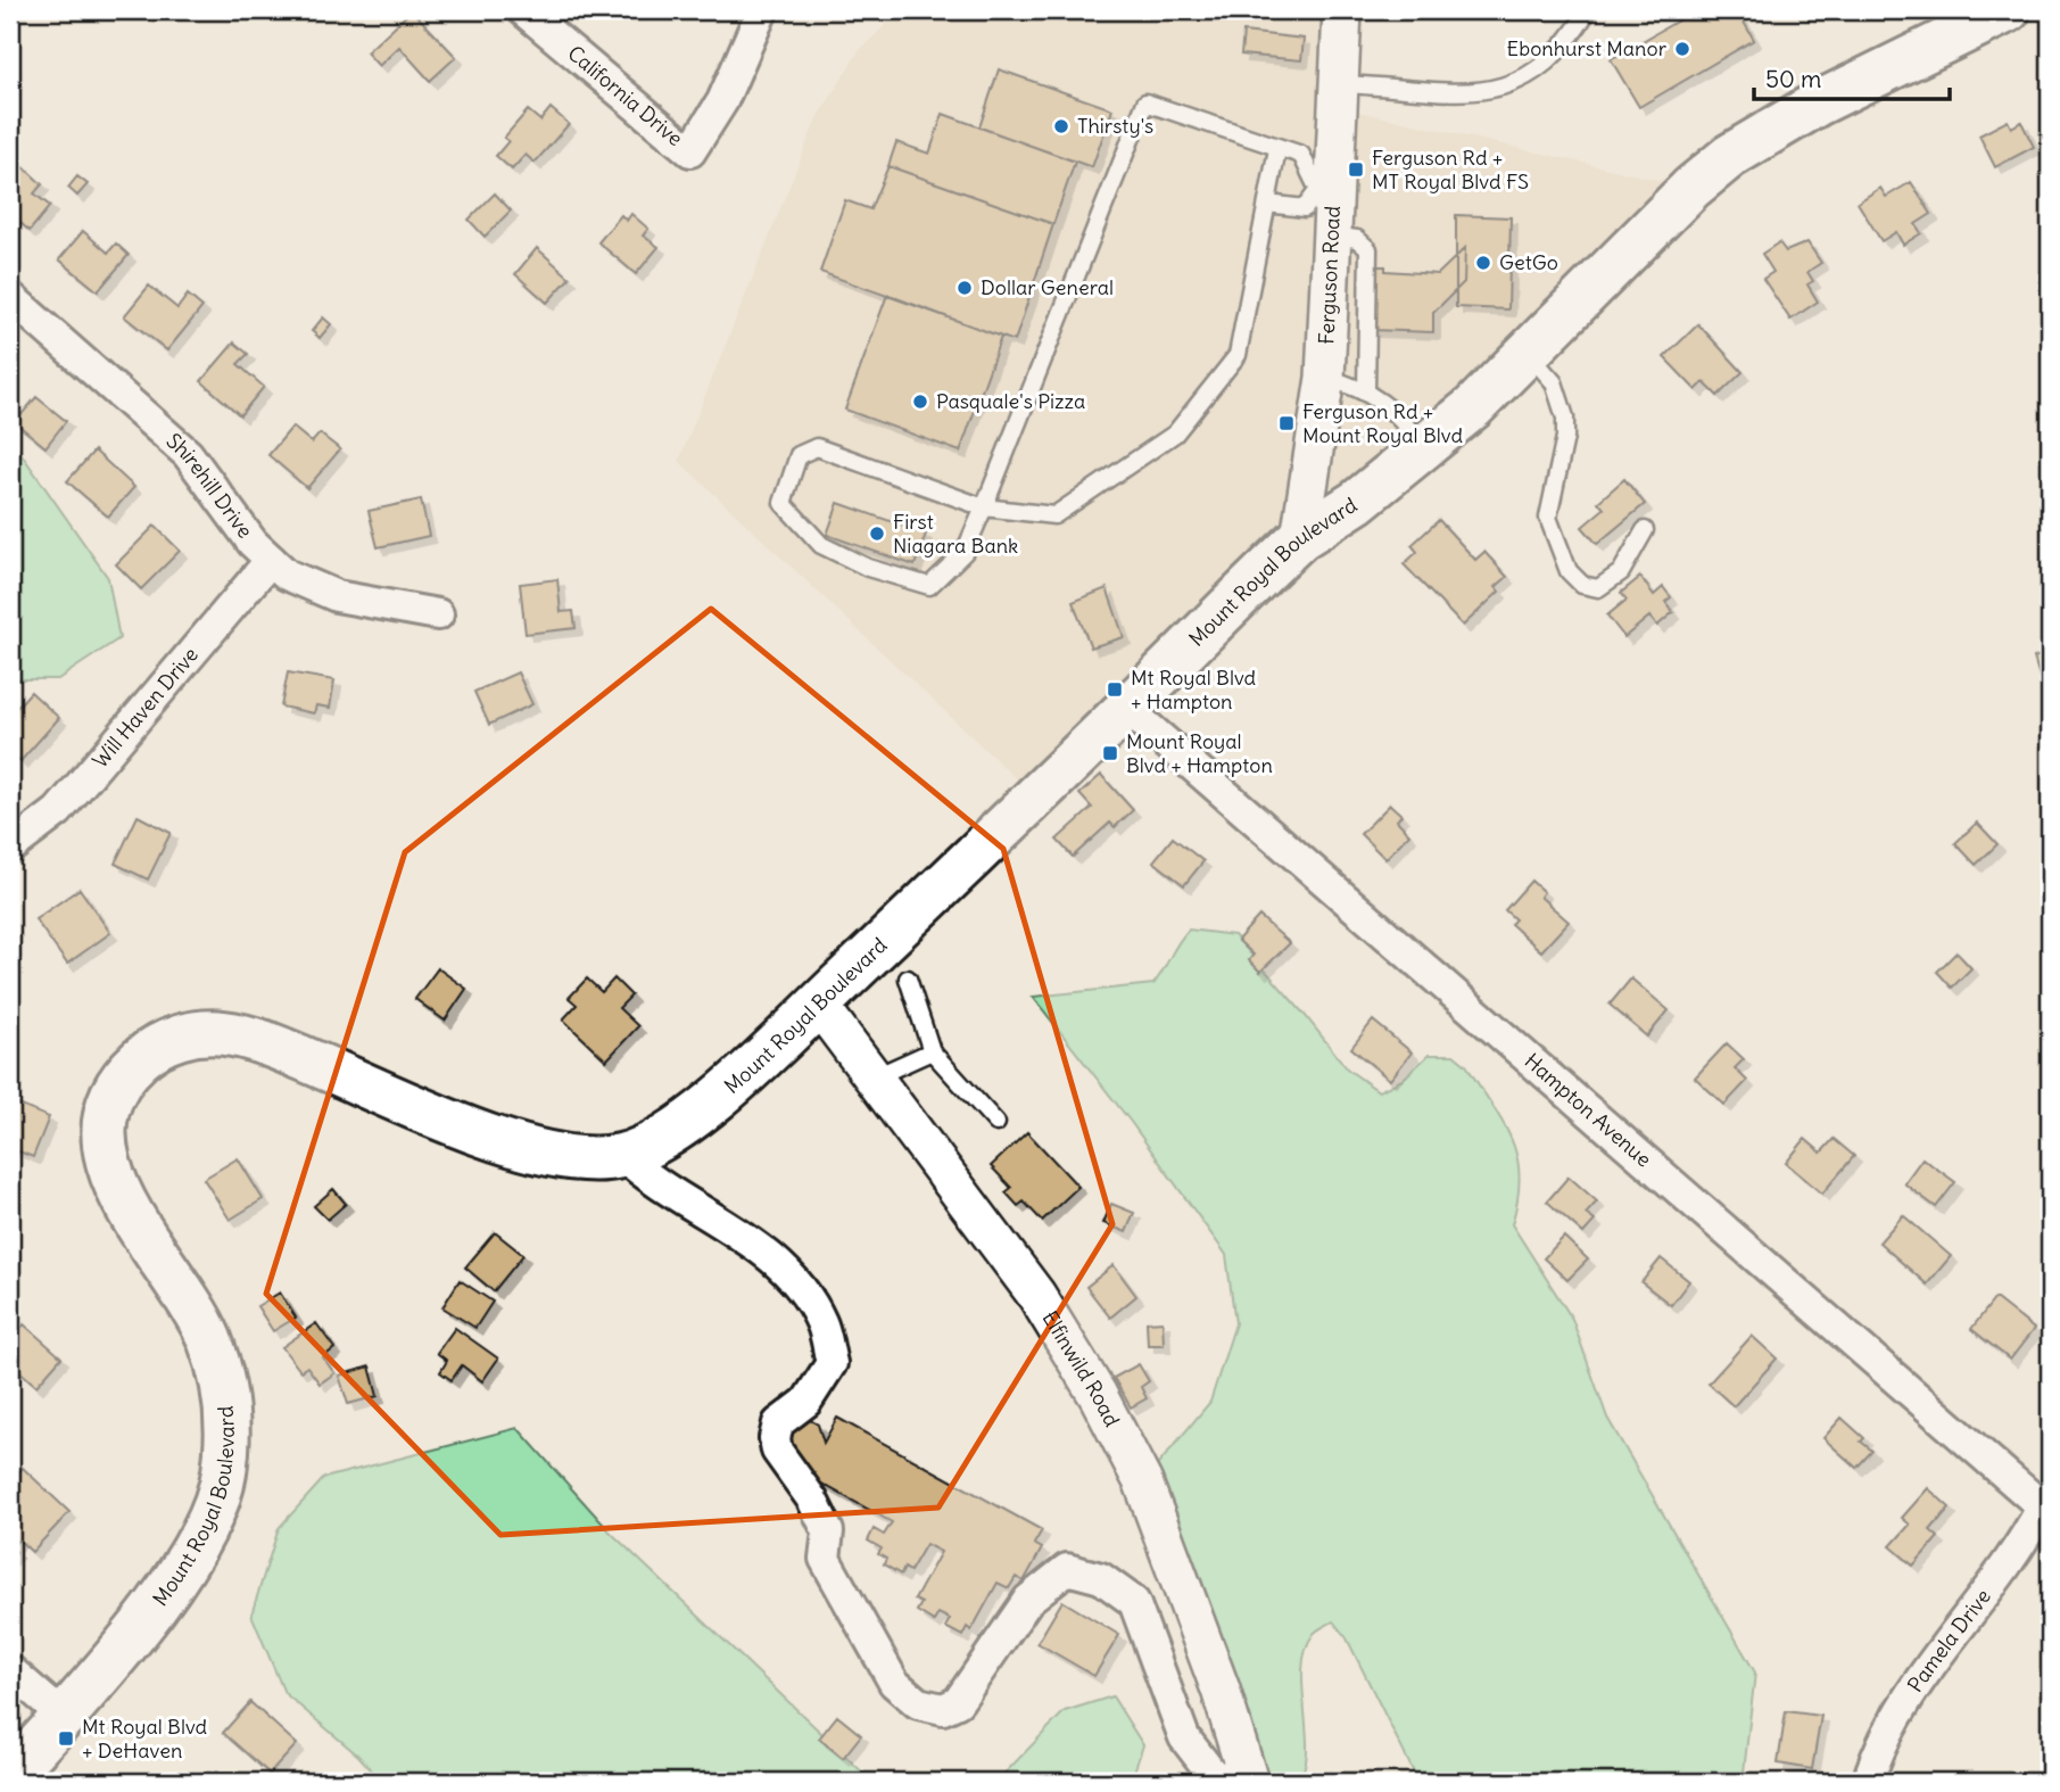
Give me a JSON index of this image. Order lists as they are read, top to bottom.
{
  "streets": {
    "main road": ["Mount Royal Boulevard"],
    "street": [
      "California Drive",
      "Ferguson Road",
      "Shirehill Drive",
      "Will Haven Drive",
      "Hampton Avenue",
      "Elfinwild Road",
      "Pamela Drive"
    ]
  },
  "crossings": [
    ["Ferguson Road", "Mount Royal Boulevard"],
    ["Shirehill Drive", "Will Haven Drive"],
    ["Mount Royal Boulevard", "Hampton Avenue"],
    ["Mount Royal Boulevard", "Elfinwild Road"],
    ["Hampton Avenue", "Pamela Drive"]
  ],
  "places": {
    "other": [
      "Ebonhurst Manor",
      "Thirsty's",
      "GetGo",
      "Dollar General",
      "Pasquale's Pizza",
      "First Niagara Bank"
    ],
    "transit": [
      "Ferguson Rd + MT Royal Blvd FS",
      "Ferguson Rd + Mount Royal Blvd",
      "Mt Royal Blvd + Hampton",
      "Mount Royal Blvd + Hampton",
      "Mt Royal Blvd + DeHaven"
    ]
  },
  "scale_bar": "50 m"
}
